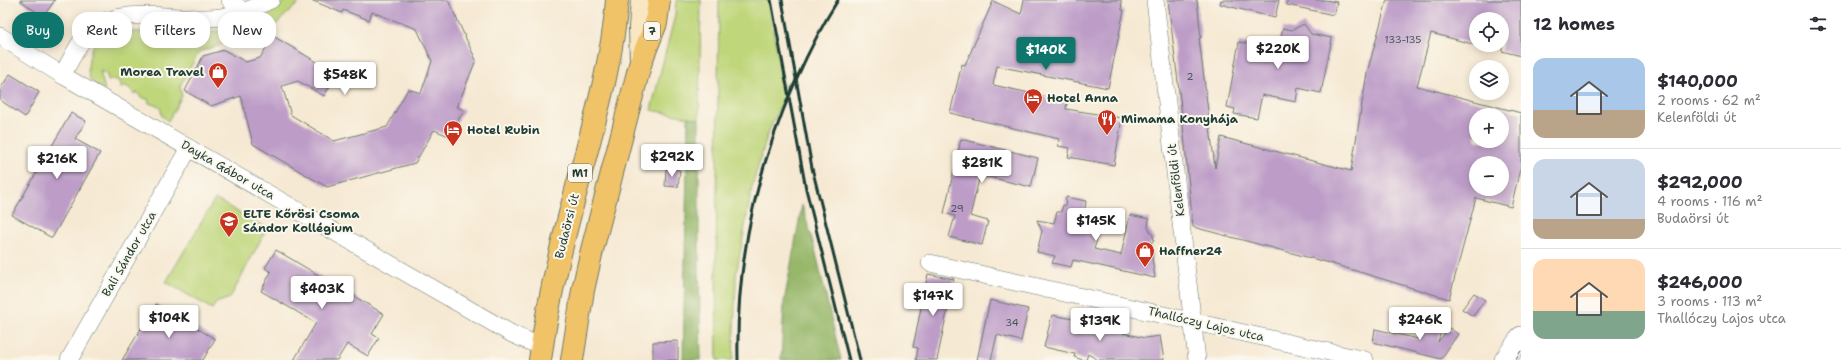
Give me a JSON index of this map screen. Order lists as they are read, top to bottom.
{
  "streets": {
    "main road": ["7", "M1", "Budaörsi út"],
    "street": [
      "Dayka Gábor utca",
      "Kelenföldi út",
      "Bali Sándor utca",
      "Thallóczy Lajos utca"
    ]
  },
  "crossings": [
    ["7", "M1"],
    ["Dayka Gábor utca", "Budaörsi út"],
    ["Dayka Gábor utca", "Bali Sándor utca"],
    ["Kelenföldi út", "Thallóczy Lajos utca"]
  ],
  "places": {
    "shop": ["Morea Travel", "Haffner24"],
    "hotel": ["Hotel Anna", "Hotel Rubin"],
    "restaurant": ["Mimama Konyhája"],
    "school or university": ["ELTE Kőrösi Csoma Sándor Kollégium"]
  },
  "house_numbers": [
    "133-135",
    "2",
    "29",
    "34"
  ],
  "page": {
    "heading": "12 homes",
    "map_buttons": ["+", "−"],
    "chip": [
      "Buy",
      "Rent",
      "Filters",
      "New"
    ],
    "price": [
      "$220K",
      "$140K",
      "$548K",
      "$292K",
      "$216K",
      "$281K",
      "$145K",
      "$403K",
      "$147K",
      "$104K",
      "$246K",
      "$139K"
    ],
    "list": [
      {
        "name": "$140,000",
        "note": "2 rooms · 62 m² · Kelenföldi út"
      },
      {
        "name": "$292,000",
        "note": "4 rooms · 116 m² · Budaörsi út"
      },
      {
        "name": "$246,000",
        "note": "3 rooms · 113 m² · Thallóczy Lajos utca"
      }
    ]
  }
}
